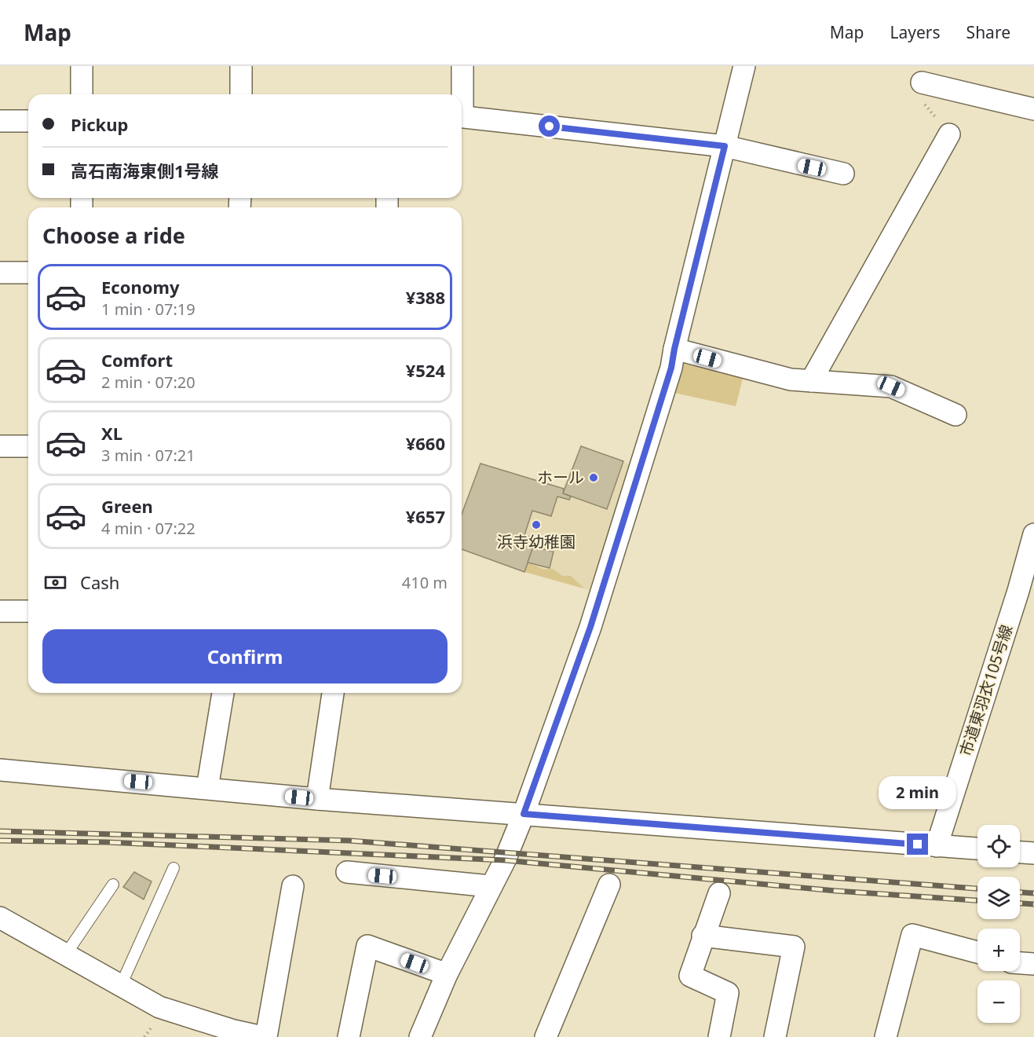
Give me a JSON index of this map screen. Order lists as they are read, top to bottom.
{
  "streets": {
    "street": ["市道東羽衣105号線"]
  },
  "places": ["ホール", "浜寺幼稚園"],
  "page": {
    "header": "Map",
    "nav": ["Map", "Layers", "Share"],
    "banner": ["Pickup", "高石南海東側1号線"],
    "heading": "Choose a ride",
    "list": [
      {
        "name": "Economy",
        "note": "1 min · 07:19",
        "value": "¥388"
      },
      {
        "name": "Comfort",
        "note": "2 min · 07:20",
        "value": "¥524"
      },
      {
        "name": "XL",
        "note": "3 min · 07:21",
        "value": "¥660"
      },
      {
        "name": "Green",
        "note": "4 min · 07:22",
        "value": "¥657"
      }
    ],
    "pay": ["Cash", "410 m"],
    "buttons": "Confirm",
    "bubble": "2 min",
    "map_buttons": ["+", "−"]
  }
}
